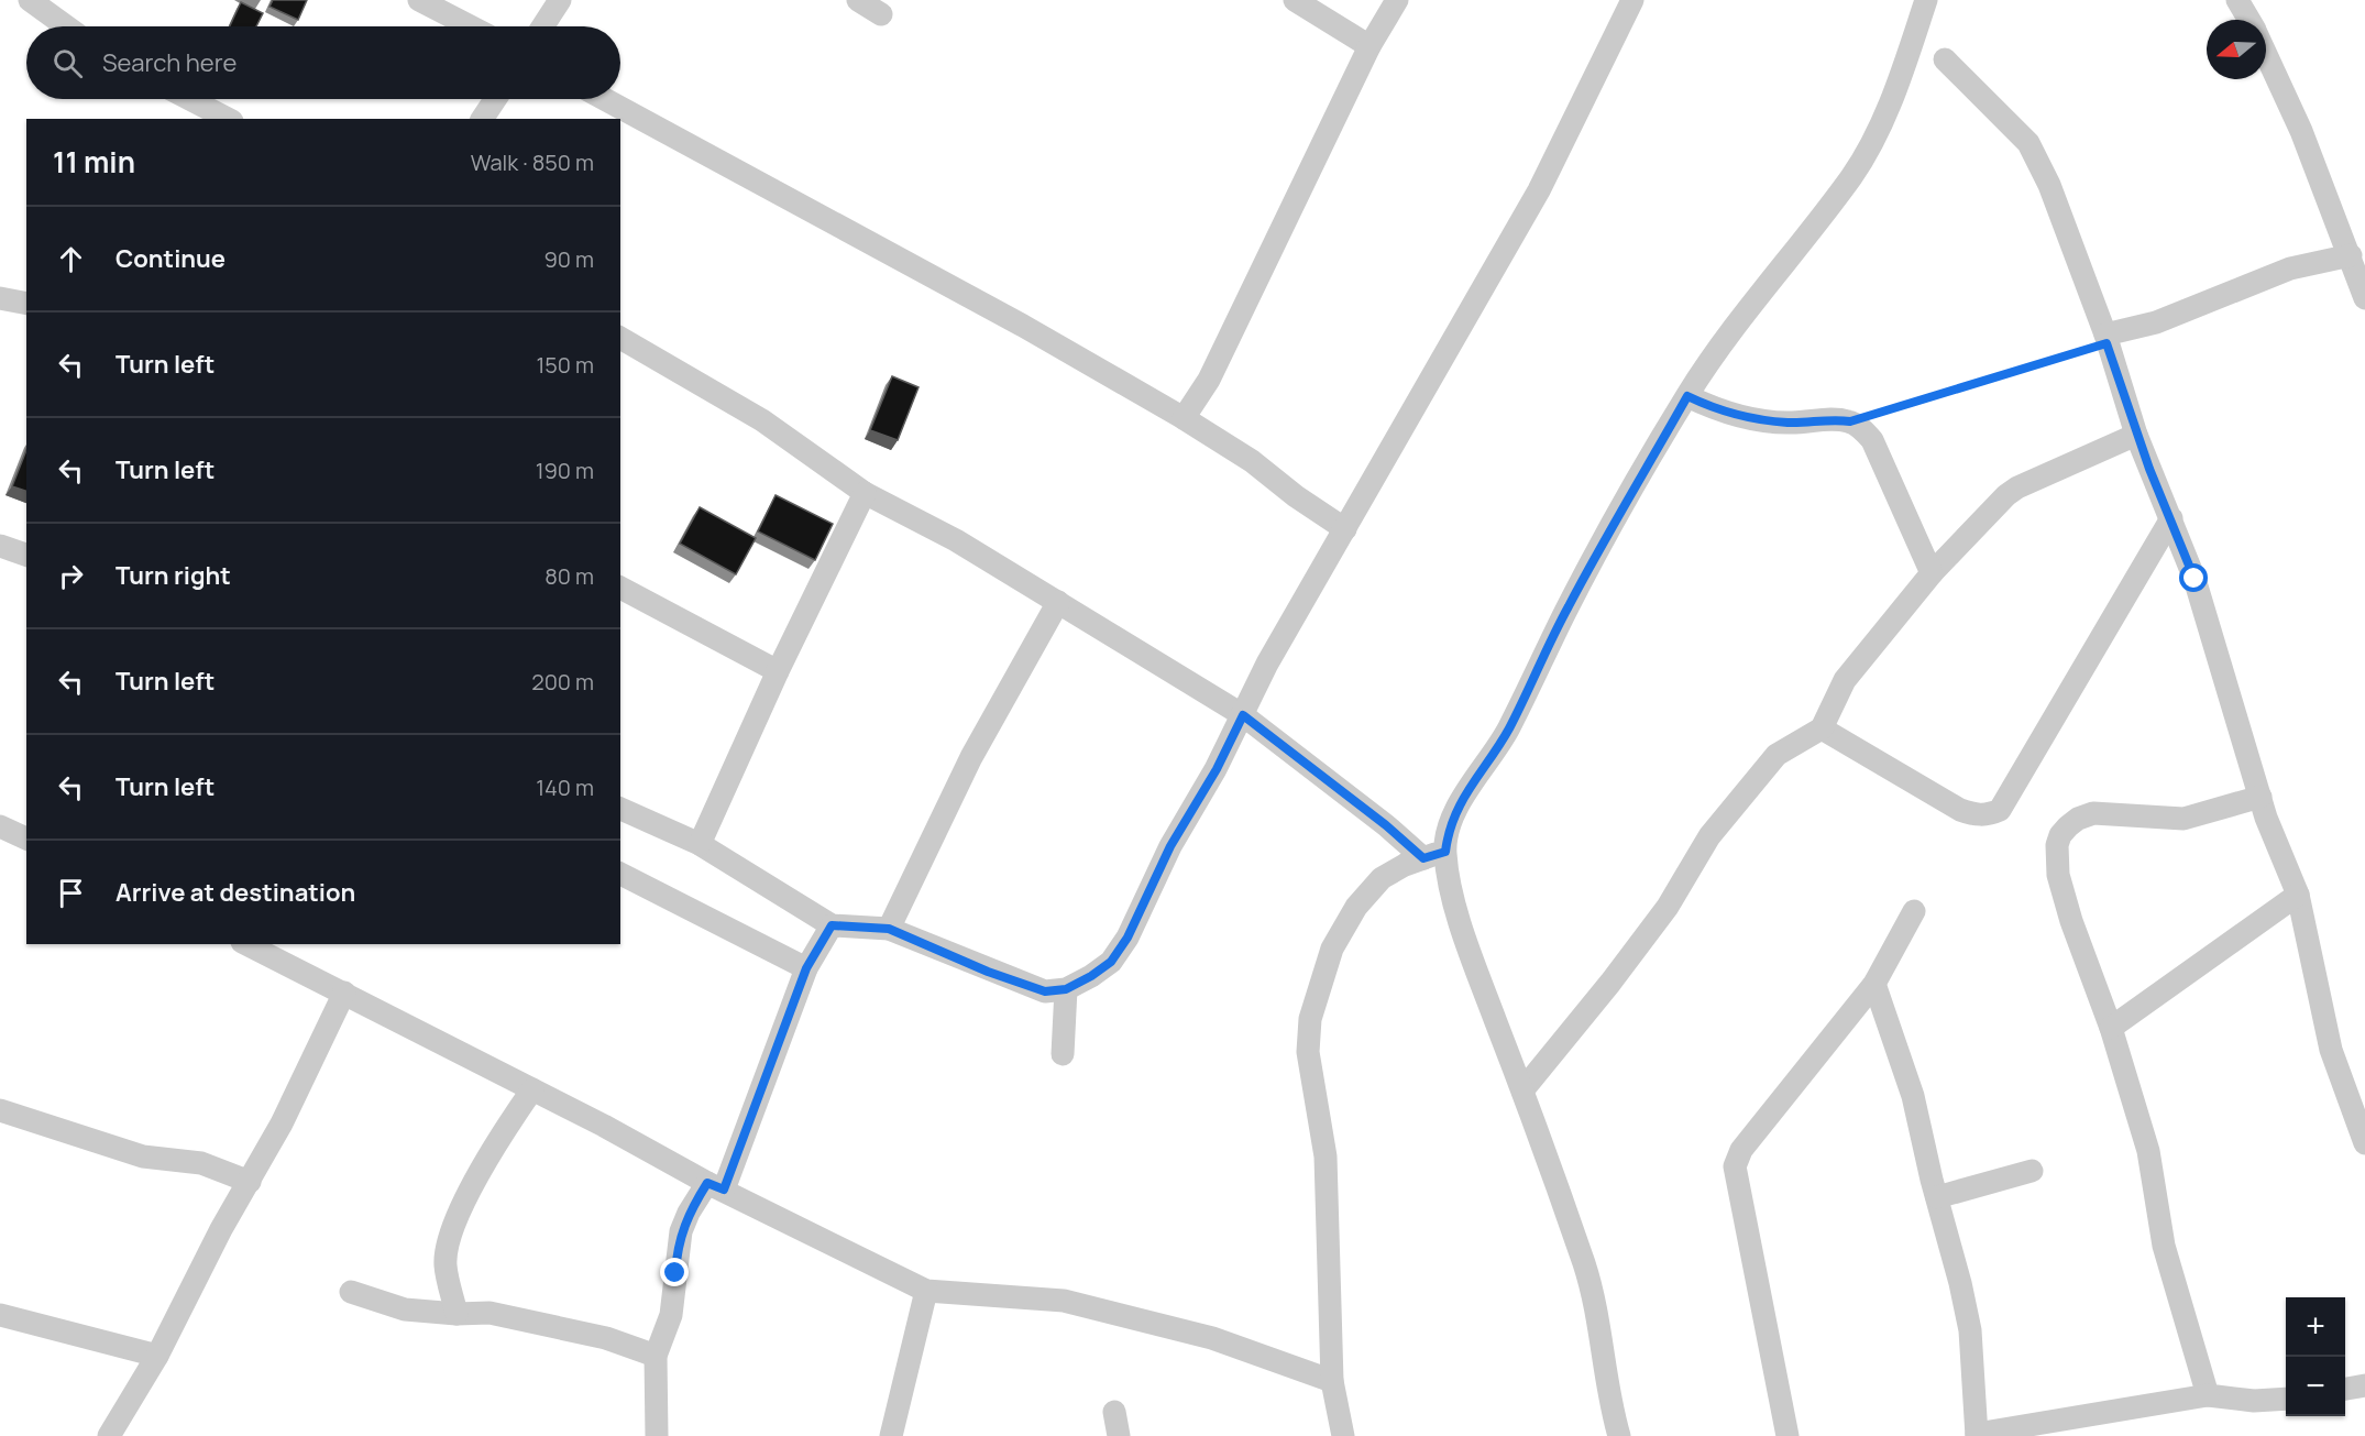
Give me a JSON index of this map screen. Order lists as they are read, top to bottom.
{
  "north": "left",
  "page": {
    "search": "Search here",
    "heading": ["11 min", "Walk · 850 m"],
    "list": [
      ["Continue", "90 m"],
      ["Turn left", "150 m"],
      ["Turn left", "190 m"],
      ["Turn right", "80 m"],
      ["Turn left", "200 m"],
      ["Turn left", "140 m"],
      "Arrive at destination"
    ],
    "map_buttons": ["+", "−"]
  }
}
